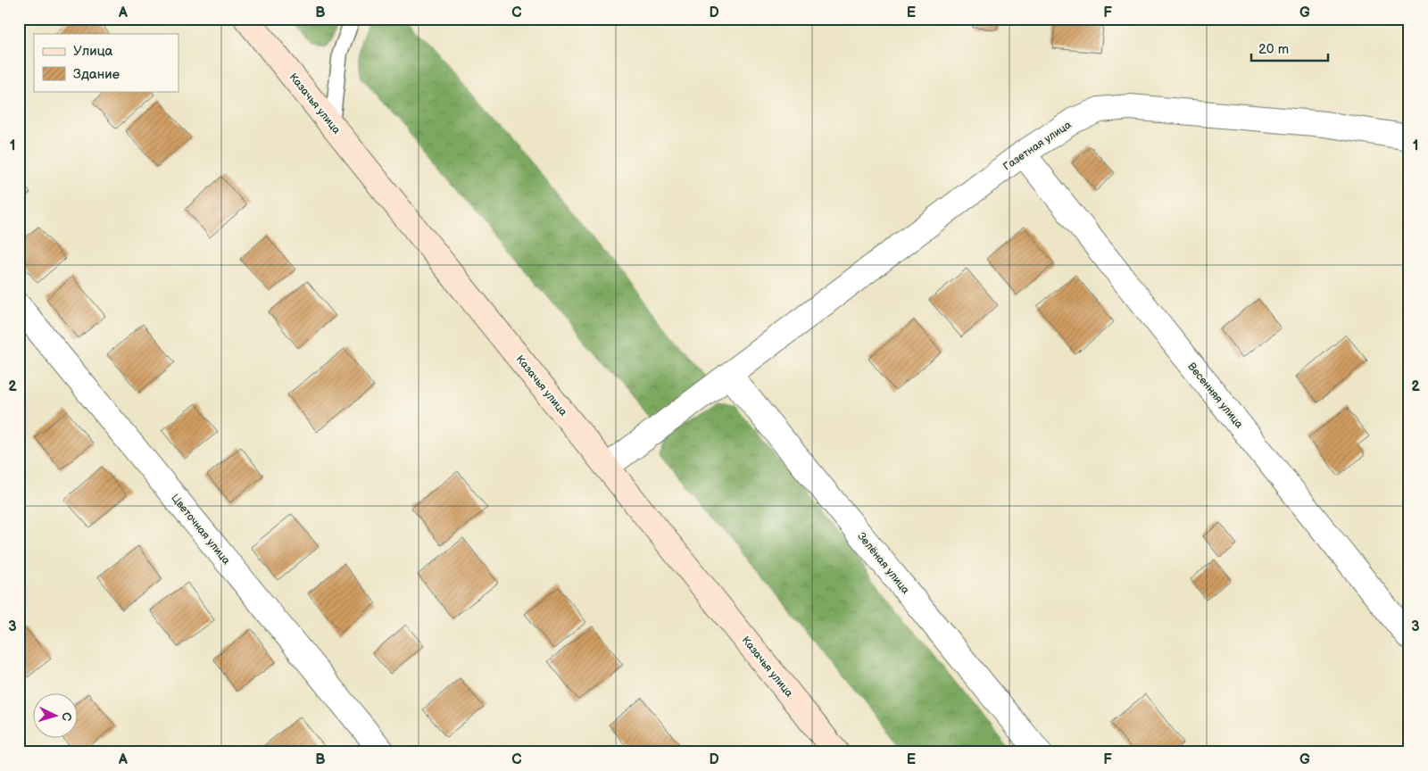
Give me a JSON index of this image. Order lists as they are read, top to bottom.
{
  "streets": {
    "main road": ["Казачья улица"],
    "street": [
      "Газетная улица",
      "Весенняя улица",
      "Цветочная улица",
      "Зелёная улица"
    ]
  },
  "crossings": [
    ["Казачья улица", "Газетная улица"],
    ["Газетная улица", "Весенняя улица"],
    ["Газетная улица", "Зелёная улица"]
  ],
  "legend": ["Улица", "Здание"],
  "scale_bar": "20 m",
  "north": "right",
  "grid": {
    "columns": [
      "A",
      "B",
      "C",
      "D",
      "E",
      "F",
      "G"
    ],
    "rows": ["1", "2", "3"]
  }
}
